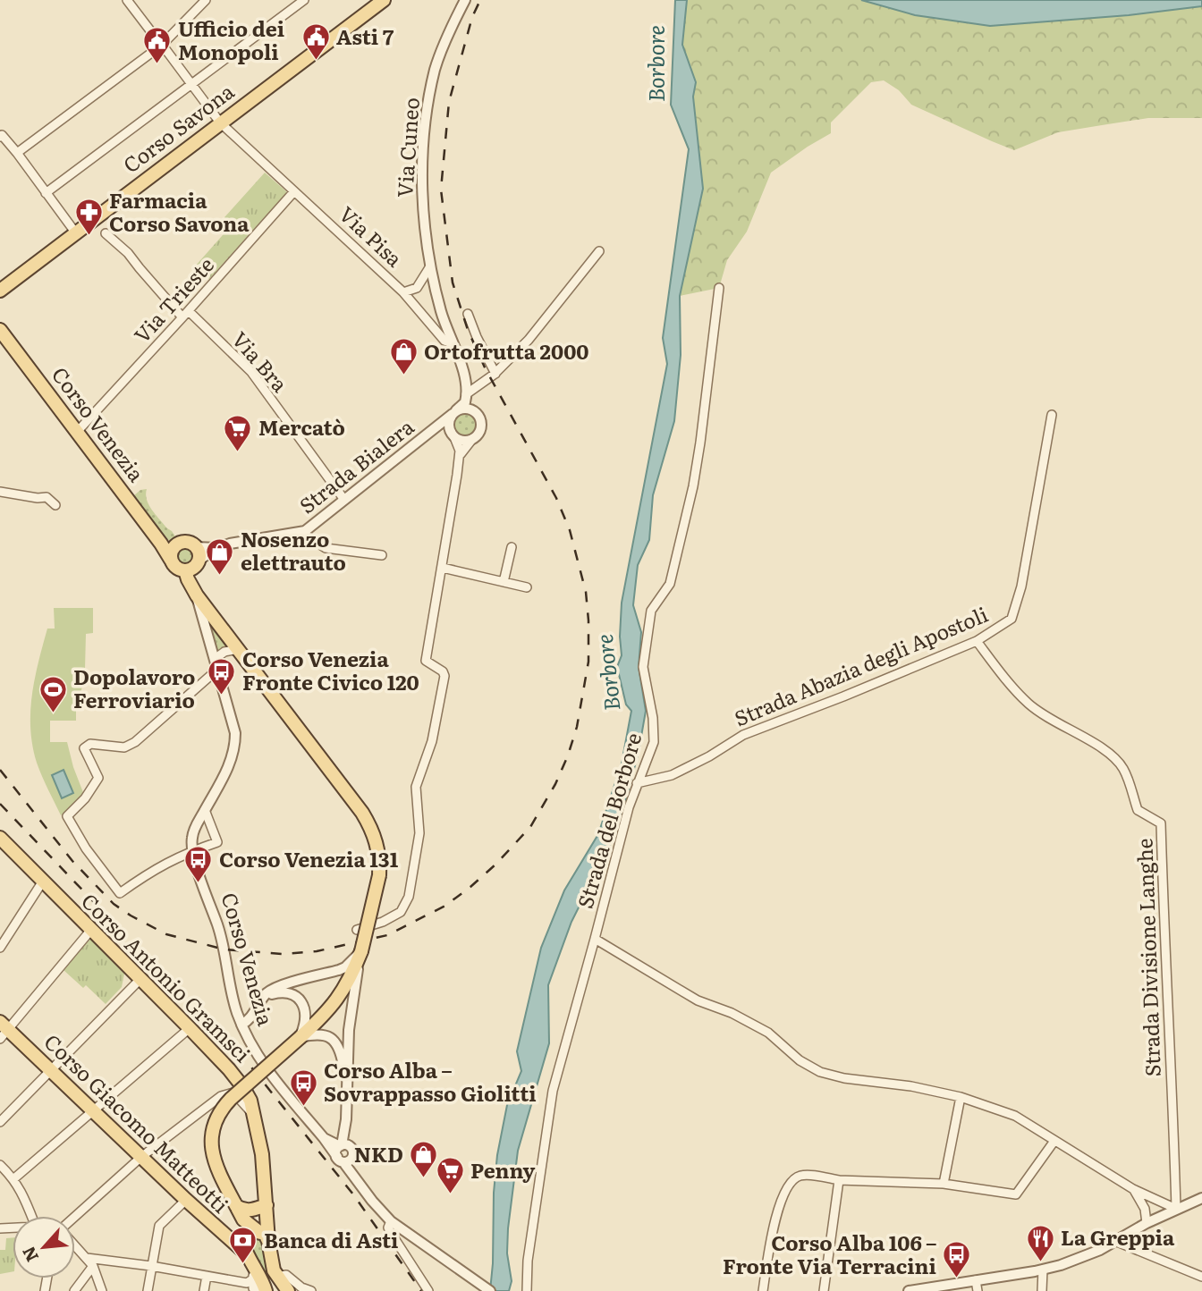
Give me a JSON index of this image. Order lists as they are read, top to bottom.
{
  "streets": {
    "main road": [
      "Corso Savona",
      "Corso Venezia",
      "Corso Antonio Gramsci",
      "Corso Giacomo Matteotti"
    ],
    "street": [
      "Via Cuneo",
      "Via Pisa",
      "Via Trieste",
      "Via Bra",
      "Strada Bialera",
      "Strada Abazia degli Apostoli",
      "Strada del Borbore",
      "Strada Divisione Langhe"
    ]
  },
  "crossings": [
    ["Corso Savona", "Via Pisa"],
    ["Via Cuneo", "Via Pisa"],
    ["Via Pisa", "Via Trieste"],
    ["Via Pisa", "Strada Bialera"],
    ["Via Trieste", "Via Bra"],
    ["Via Trieste", "Corso Venezia"],
    ["Via Bra", "Strada Bialera"],
    ["Corso Venezia", "Strada Bialera"],
    ["Strada Abazia degli Apostoli", "Strada del Borbore"],
    ["Strada Abazia degli Apostoli", "Strada Divisione Langhe"]
  ],
  "water": ["Borbore"],
  "places": {
    "public building": ["Asti 7", "Ufficio dei Monopoli"],
    "pharmacy": ["Farmacia Corso Savona"],
    "shop": ["Ortofrutta 2000", "Nosenzo elettrauto", "NKD"],
    "supermarket": ["Mercatò", "Penny"],
    "bus stop": [
      "Corso Venezia Fronte Civico 120",
      "Corso Venezia 131",
      "Corso Alba – Sovrappasso Giolitti",
      "Corso Alba 106 – Fronte Via Terracini"
    ],
    "sports": ["Dopolavoro Ferroviario"],
    "restaurant": ["La Greppia"],
    "bank": ["Banca di Asti"]
  },
  "north": "bottom left"
}
